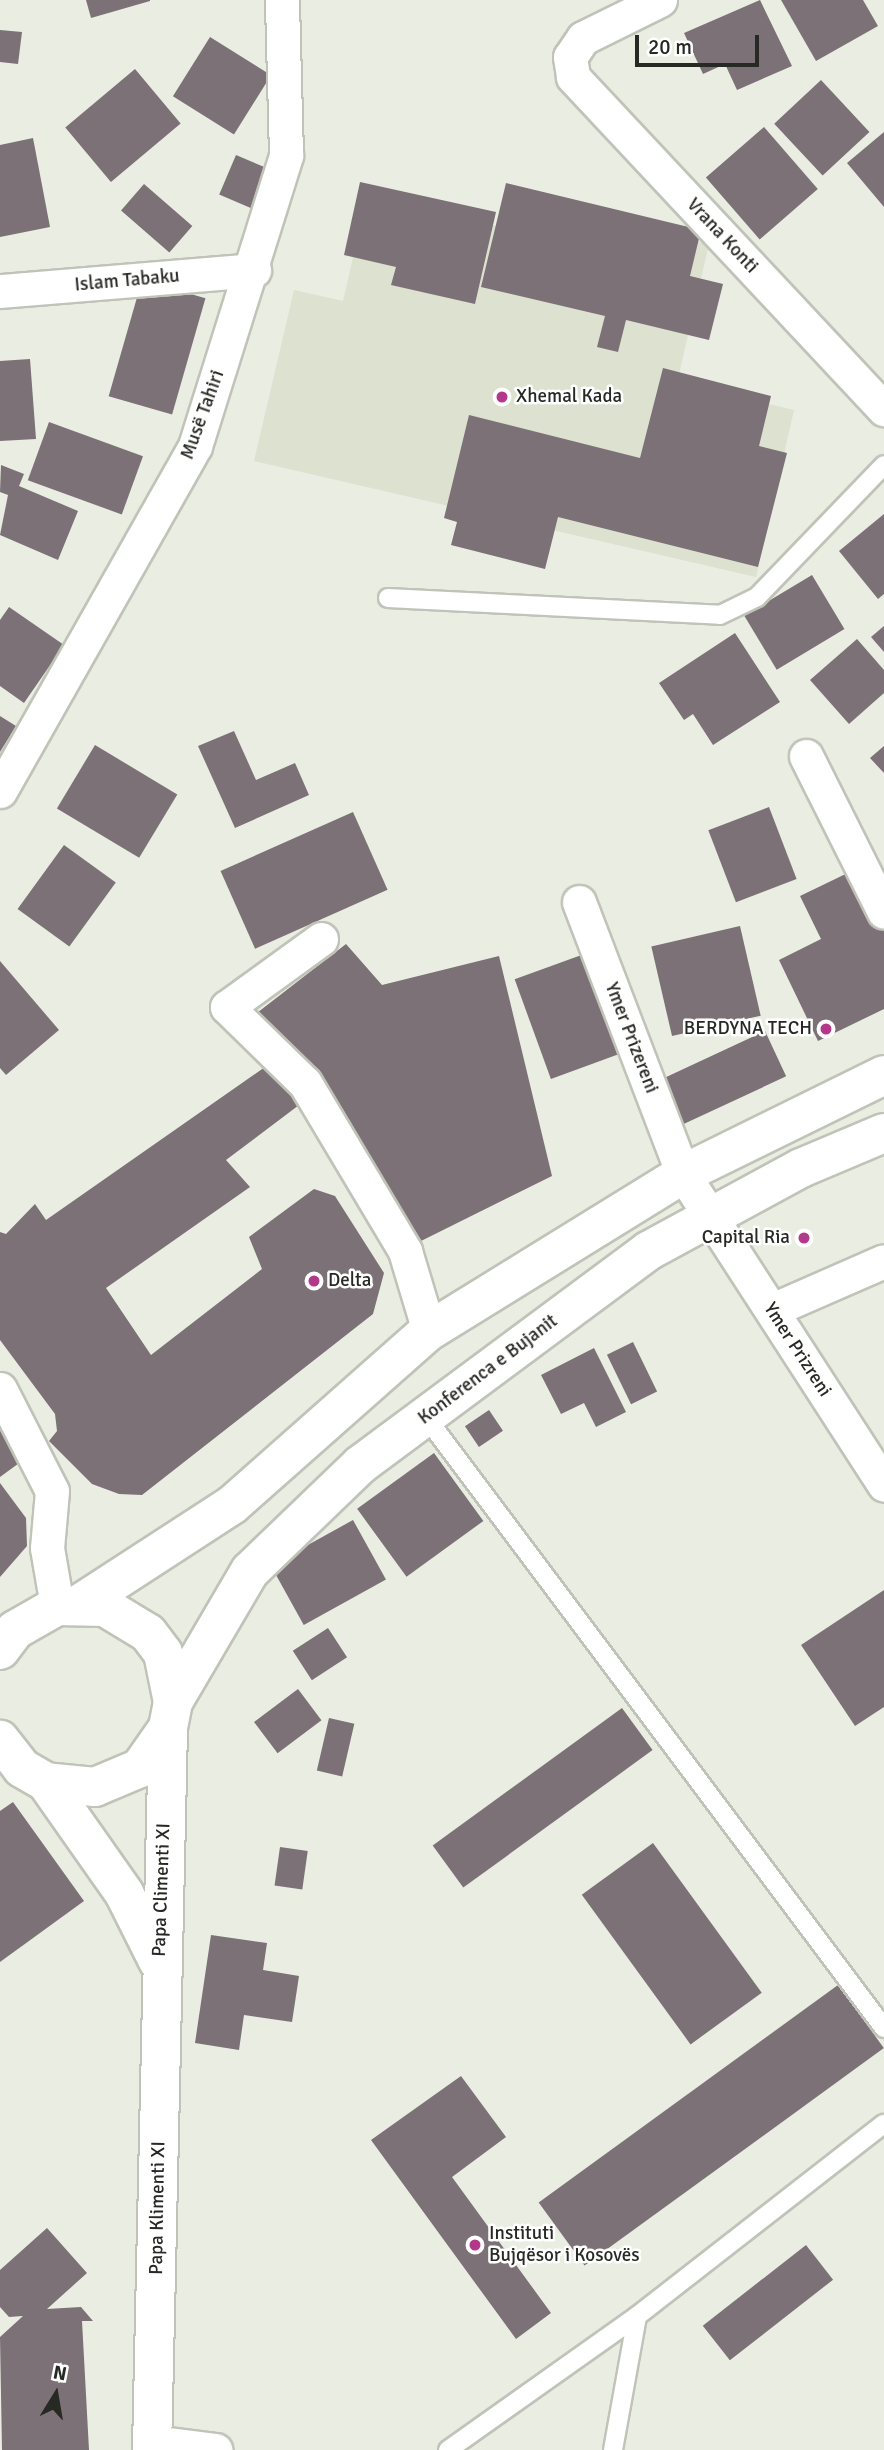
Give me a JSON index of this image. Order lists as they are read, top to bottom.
{
  "streets": {
    "main road": ["Konferenca e Bujanit", "Papa Climenti XI", "Papa Klimenti XI"],
    "street": [
      "Vrana Konti",
      "Islam Tabaku",
      "Musë Tahiri",
      "Ymer Prizereni",
      "Ymer Prizreni"
    ]
  },
  "crossings": [
    ["Islam Tabaku", "Musë Tahiri"],
    ["Ymer Prizereni", "Ymer Prizreni"],
    ["Ymer Prizereni", "Konferenca e Bujanit"],
    ["Ymer Prizreni", "Konferenca e Bujanit"],
    ["Konferenca e Bujanit", "Papa Climenti XI"],
    ["Papa Climenti XI", "Papa Klimenti XI"]
  ],
  "places": [
    "Xhemal Kada",
    "BERDYNA TECH",
    "Capital Ria",
    "Delta",
    "Instituti Bujqësor i Kosovës"
  ],
  "scale_bar": "20 m",
  "north": "top"
}
